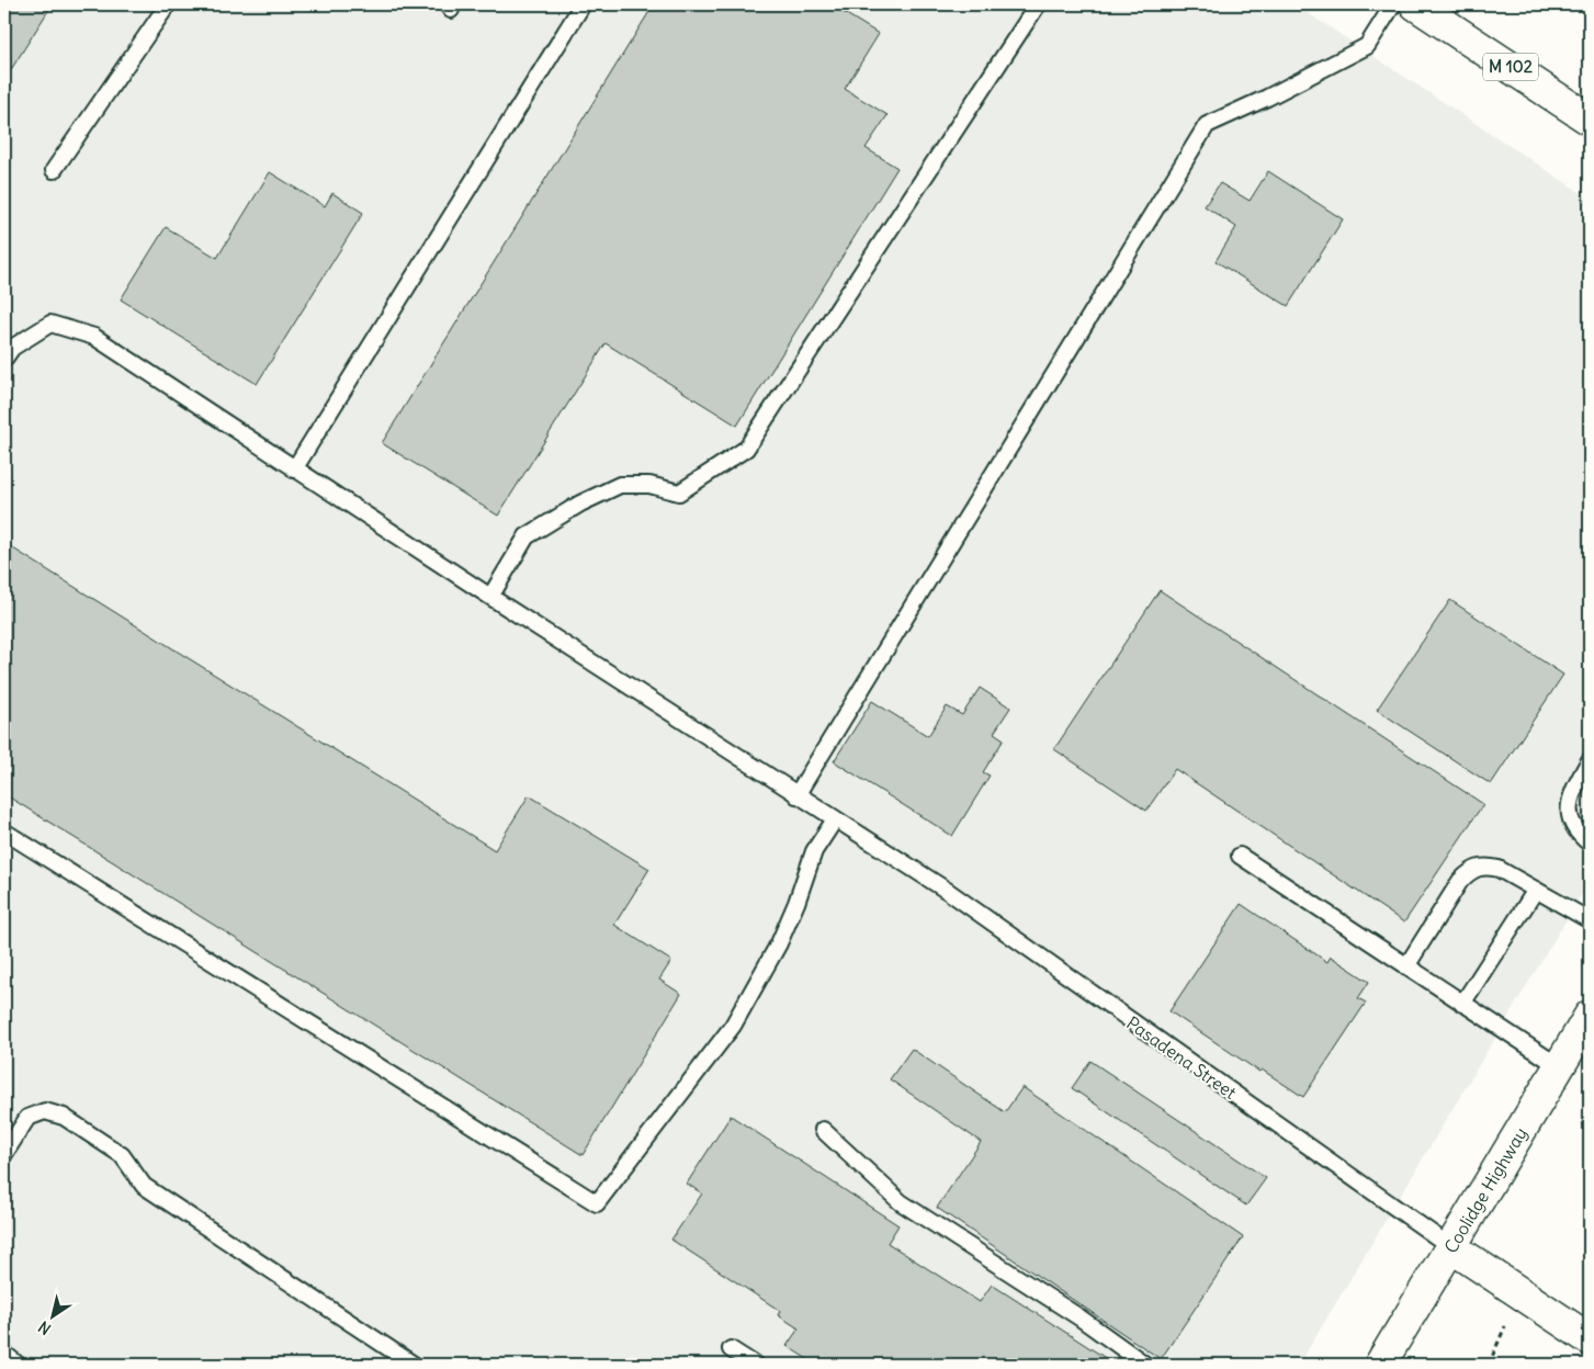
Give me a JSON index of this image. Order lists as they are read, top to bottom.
{
  "streets": {
    "main road": ["M 102", "Pasadena Street", "Coolidge Highway"]
  },
  "crossings": [
    ["Pasadena Street", "Coolidge Highway"]
  ],
  "north": "bottom left"
}
